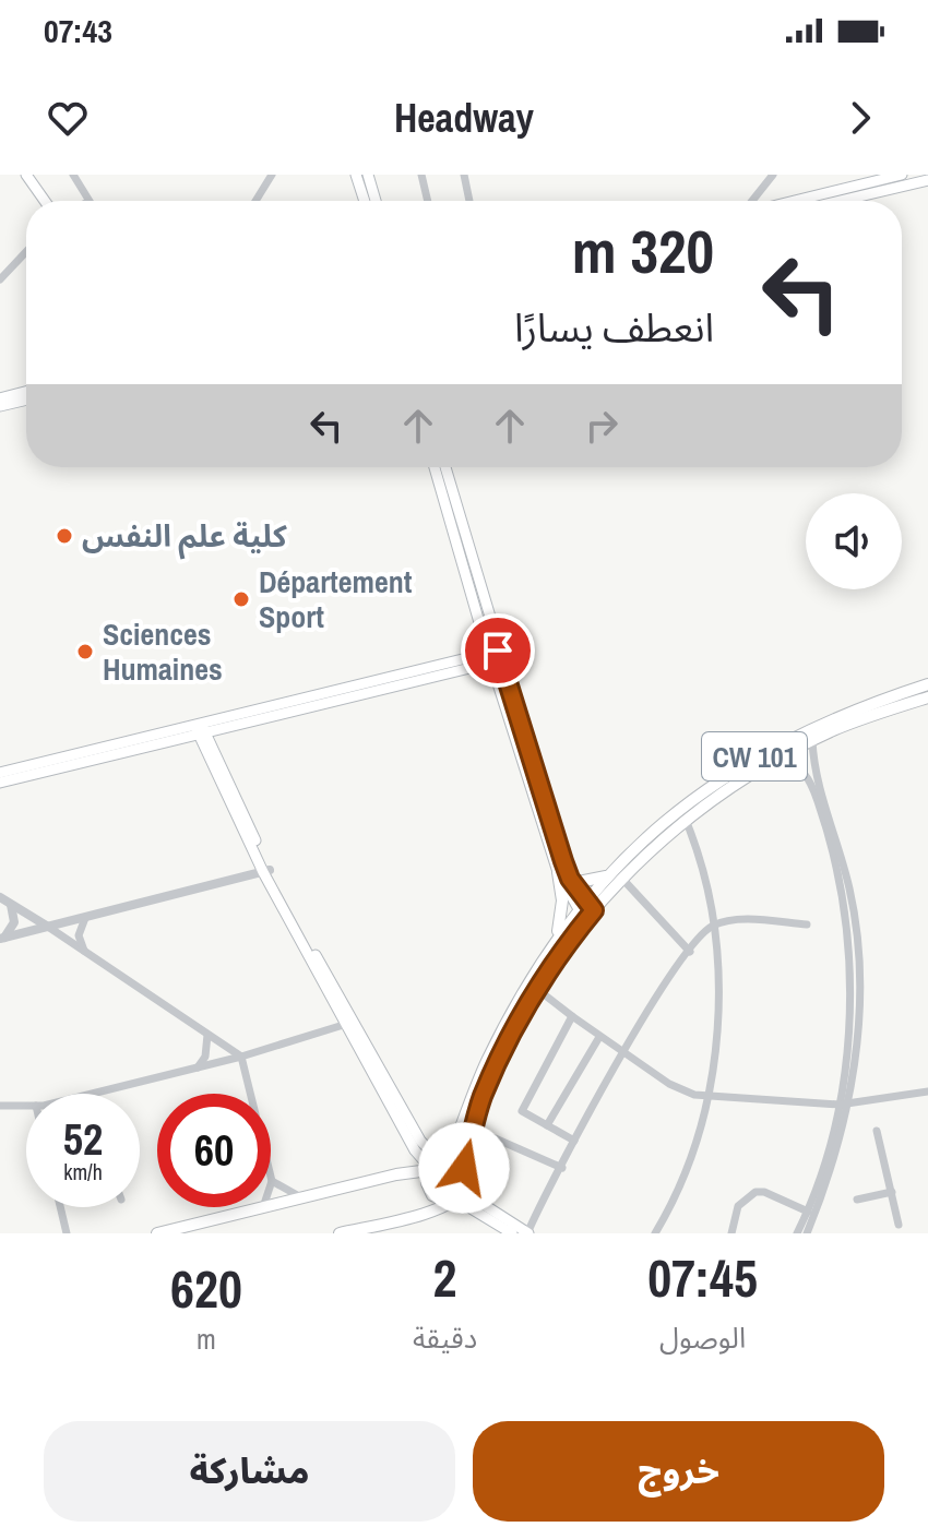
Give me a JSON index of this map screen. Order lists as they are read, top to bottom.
{
  "streets": {
    "main road": ["CW 101"]
  },
  "places": ["كلية علم النفس", "Département Sport", "Sciences Humaines"],
  "page": {
    "status": "07:43",
    "header": "Headway",
    "turn": ["320 m", "انعطف يسارًا"],
    "speed": "52 km/h",
    "limit": "60",
    "eta": [
      "07:45",
      "الوصول",
      "2",
      "دقيقة",
      "620",
      "m"
    ],
    "buttons": ["خروج", "مشاركة"]
  }
}
